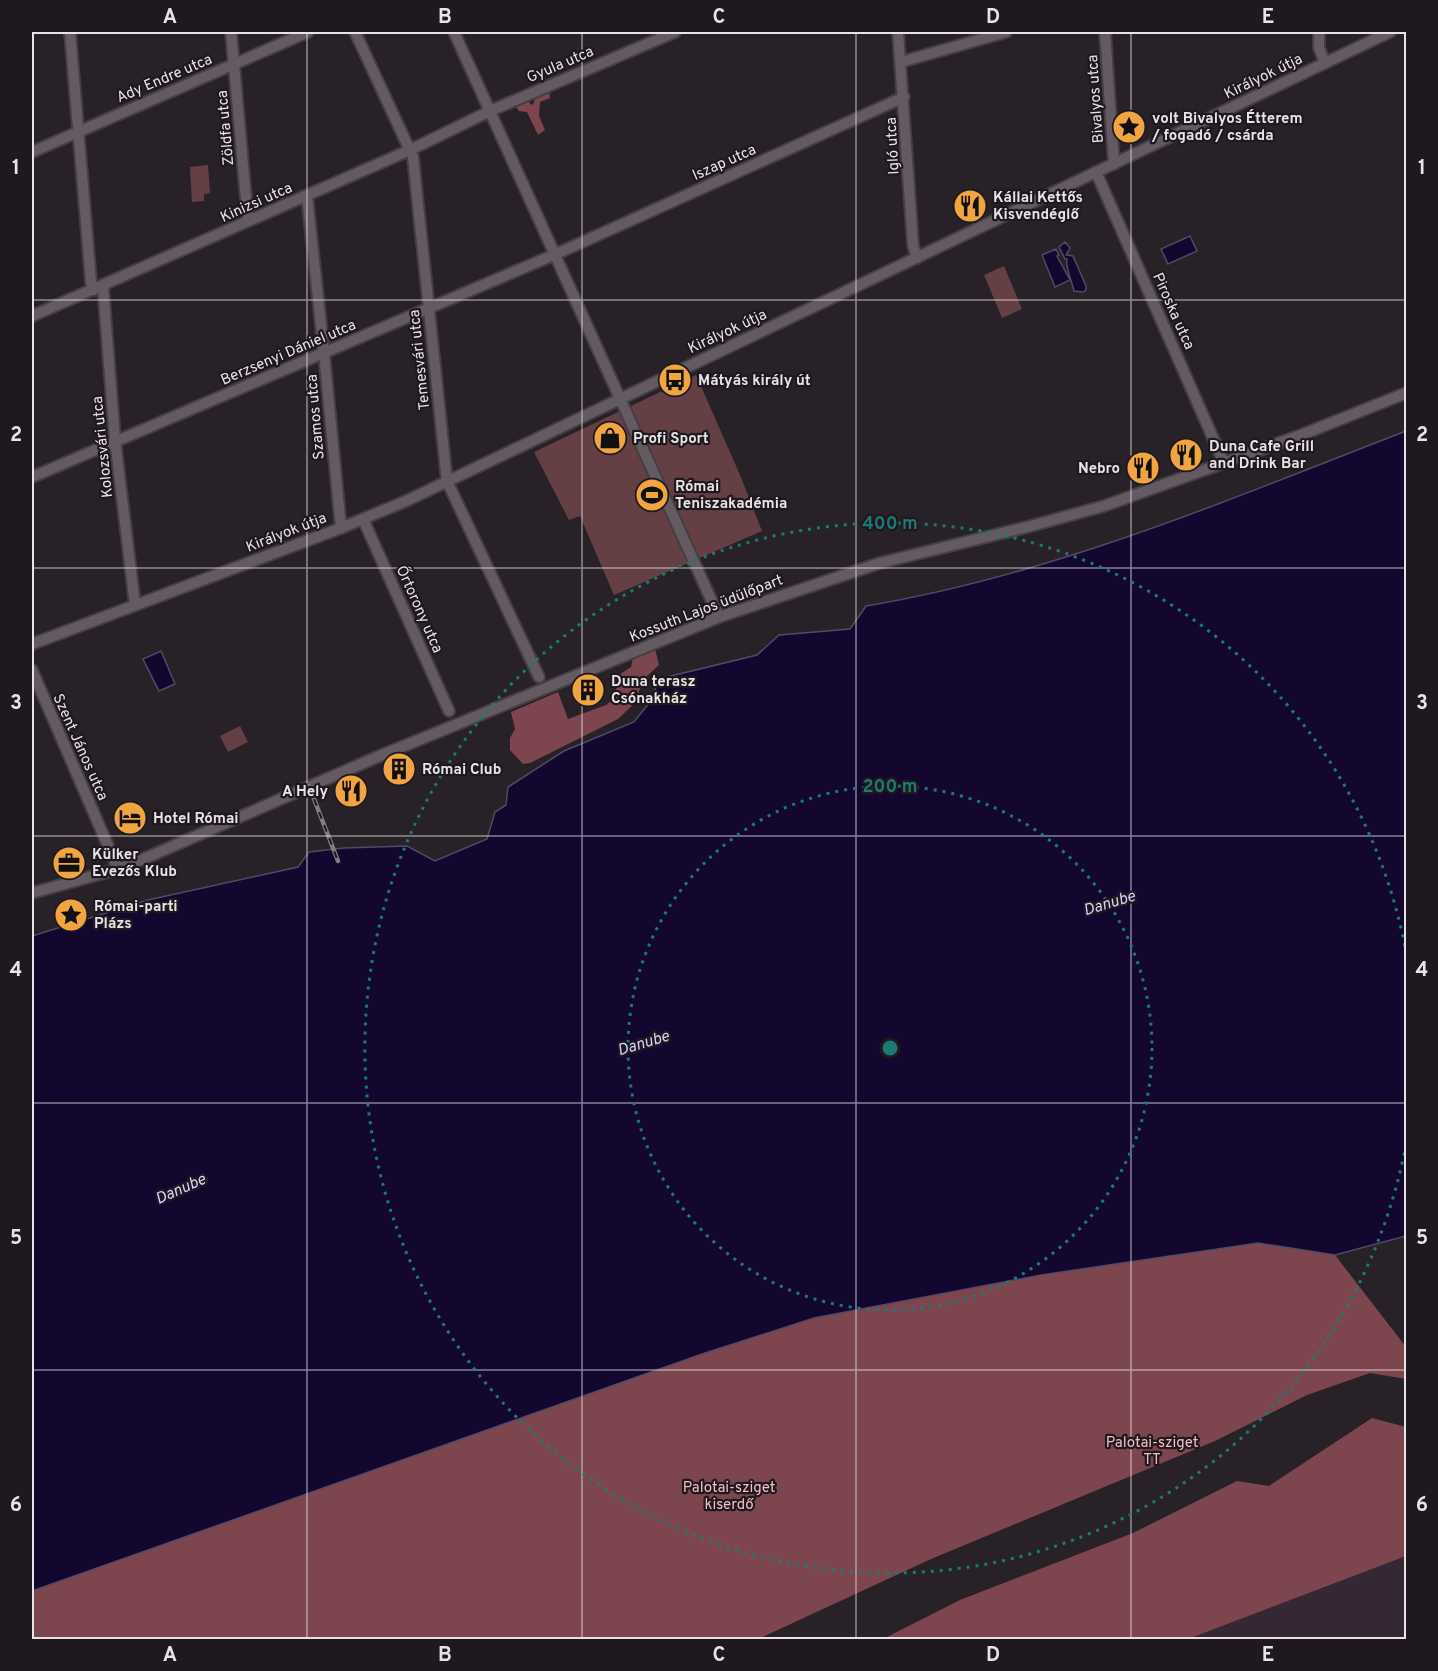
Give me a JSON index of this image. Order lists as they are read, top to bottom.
{
  "streets": {
    "street": [
      "Gyula utca",
      "Királyok útja",
      "Ady Endre utca",
      "Bivalyos utca",
      "Zöldfa utca",
      "Igló utca",
      "Iszap utca",
      "Kinizsi utca",
      "Piroska utca",
      "Berzsenyi Dániel utca",
      "Temesvári utca",
      "Szamos utca",
      "Kolozsvári utca",
      "Kossuth Lajos üdülőpart",
      "Őrtorony utca",
      "Szent János utca"
    ]
  },
  "crossings": [
    ["Gyula utca", "Kinizsi utca"],
    ["Királyok útja", "Bivalyos utca"],
    ["Királyok útja", "Igló utca"],
    ["Királyok útja", "Piroska utca"],
    ["Királyok útja", "Temesvári utca"],
    ["Királyok útja", "Szamos utca"],
    ["Királyok útja", "Kolozsvári utca"],
    ["Királyok útja", "Őrtorony utca"],
    ["Ady Endre utca", "Zöldfa utca"],
    ["Ady Endre utca", "Kolozsvári utca"],
    ["Zöldfa utca", "Kinizsi utca"],
    ["Igló utca", "Iszap utca"],
    ["Iszap utca", "Berzsenyi Dániel utca"],
    ["Kinizsi utca", "Temesvári utca"],
    ["Kinizsi utca", "Szamos utca"],
    ["Kinizsi utca", "Kolozsvári utca"],
    ["Piroska utca", "Kossuth Lajos üdülőpart"],
    ["Berzsenyi Dániel utca", "Temesvári utca"],
    ["Berzsenyi Dániel utca", "Szamos utca"],
    ["Berzsenyi Dániel utca", "Kolozsvári utca"],
    ["Kossuth Lajos üdülőpart", "Szent János utca"]
  ],
  "water": ["Danube"],
  "parks": ["Palotai-sziget TT", "Palotai-sziget kiserdő"],
  "places": {
    "place": ["volt Bivalyos Étterem / fogadó / csárda", "Római-parti Plázs"],
    "restaurant": [
      "Kállai Kettős Kisvendéglő",
      "Duna Cafe Grill and Drink Bar",
      "Nebro",
      "A Hely"
    ],
    "bus stop": ["Mátyás király út"],
    "shop": ["Profi Sport"],
    "sports": ["Római Teniszakadémia"],
    "building": ["Duna terasz Csónakház", "Római Club"],
    "hotel": ["Hotel Római"],
    "office": ["Külker Evezős Klub"]
  },
  "grid": {
    "columns": [
      "A",
      "B",
      "C",
      "D",
      "E"
    ],
    "rows": [
      "1",
      "2",
      "3",
      "4",
      "5",
      "6"
    ]
  },
  "rings": ["400 m", "200 m"]
}
